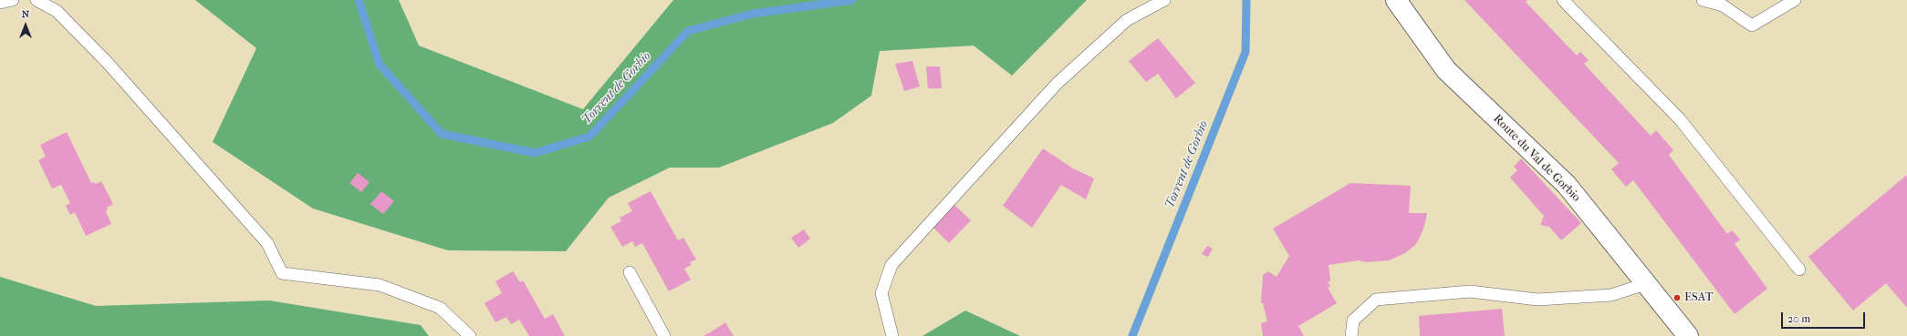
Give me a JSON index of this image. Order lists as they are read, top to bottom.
{
  "streets": {
    "street": ["Route du Val de Gorbio"]
  },
  "water": ["Torrent de Gorbio"],
  "places": ["ESAT"],
  "scale_bar": "20 m",
  "north": "top"
}
